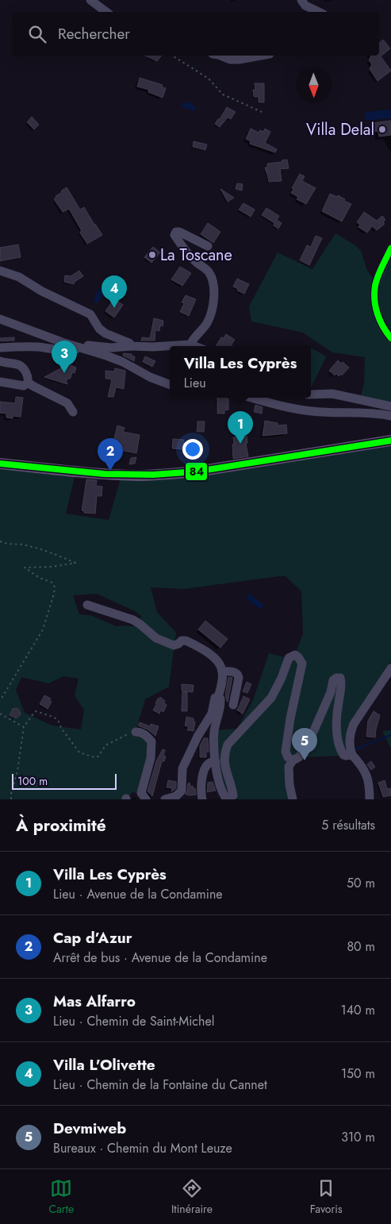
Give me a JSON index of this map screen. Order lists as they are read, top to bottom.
{
  "places": ["Villa Delal", "La Toscane"],
  "lines": ["transit line 84"],
  "scale_bar": "100 m",
  "north": "bottom",
  "page": {
    "search": "Rechercher",
    "pins": [
      "4",
      "3",
      "1",
      "2",
      "5"
    ],
    "popup": ["Villa Les Cyprès", "Lieu"],
    "scale": "100 m",
    "heading": ["À proximité", "5 résultats"],
    "list": [
      {
        "mark": "1",
        "name": "Villa Les Cyprès",
        "note": "Lieu · Avenue de la Condamine",
        "value": "50 m"
      },
      {
        "mark": "2",
        "name": "Cap d’Azur",
        "note": "Arrêt de bus · Avenue de la Condamine",
        "value": "80 m"
      },
      {
        "mark": "3",
        "name": "Mas Alfarro",
        "note": "Lieu · Chemin de Saint-Michel",
        "value": "140 m"
      },
      {
        "mark": "4",
        "name": "Villa L'Olivette",
        "note": "Lieu · Chemin de la Fontaine du Cannet",
        "value": "150 m"
      },
      {
        "mark": "5",
        "name": "Devmiweb",
        "note": "Bureaux · Chemin du Mont Leuze",
        "value": "310 m"
      }
    ],
    "nav": ["Carte", "Itinéraire", "Favoris"]
  }
}
